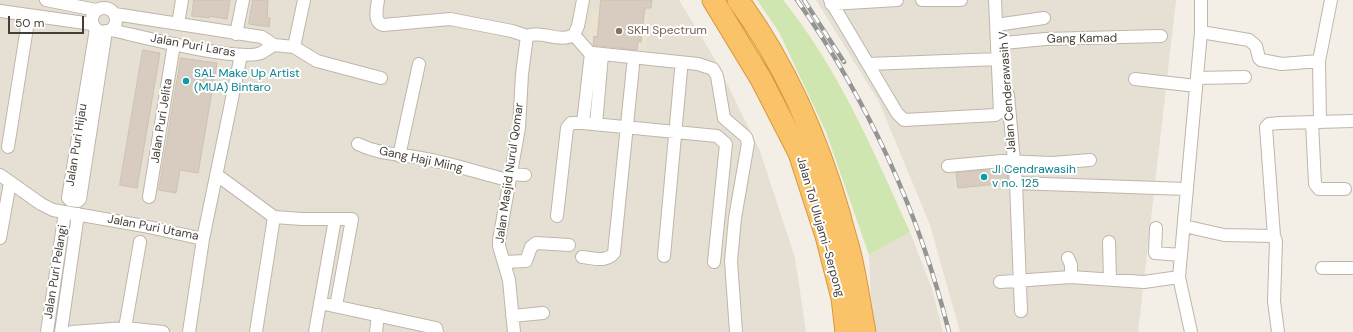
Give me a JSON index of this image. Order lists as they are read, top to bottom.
{
  "streets": {
    "highway": ["Jalan Tol Ulujami–Serpong"],
    "street": [
      "Gang Kamad",
      "Jalan Puri Laras",
      "Jalan Cenderawasih V",
      "Jalan Puri Jelita",
      "Jalan Puri Hijau",
      "Gang Haji Miing",
      "Jalan Masjid Nurul Qomar",
      "Jalan Puri Utama",
      "Jalan Puri Pelangi"
    ]
  },
  "crossings": [
    ["Gang Kamad", "Jalan Cenderawasih V"],
    ["Jalan Puri Laras", "Jalan Puri Jelita"],
    ["Jalan Puri Laras", "Jalan Puri Hijau"],
    ["Jalan Puri Laras", "Jalan Puri Utama"],
    ["Gang Haji Miing", "Jalan Masjid Nurul Qomar"],
    ["Jalan Puri Utama", "Jalan Puri Pelangi"]
  ],
  "places": ["SKH Spectrum", "SAL Make Up Artist (MUA) Bintaro", "Jl Cendrawasih v no. 125"],
  "scale_bar": "50 m"
}
